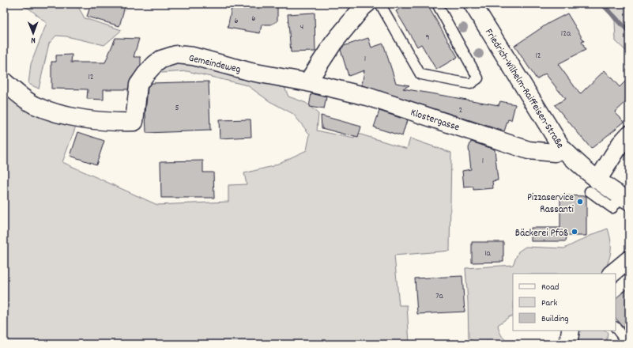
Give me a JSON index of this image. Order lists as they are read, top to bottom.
{
  "streets": {
    "street": ["Gemeindeweg", "Friedrich-Wilhelm-Raiffeisen-Straße", "Klostergasse"]
  },
  "crossings": [
    ["Gemeindeweg", "Klostergasse"],
    ["Friedrich-Wilhelm-Raiffeisen-Straße", "Klostergasse"]
  ],
  "places": ["Pizzaservice Rassanti", "Bäckerei Pföß"],
  "house_numbers": [
    "6",
    "6",
    "4",
    "12a",
    "9",
    "12",
    "1",
    "12",
    "5",
    "2",
    "1",
    "1a",
    "7a"
  ],
  "legend": ["Road", "Park", "Building"],
  "north": "bottom"
}
